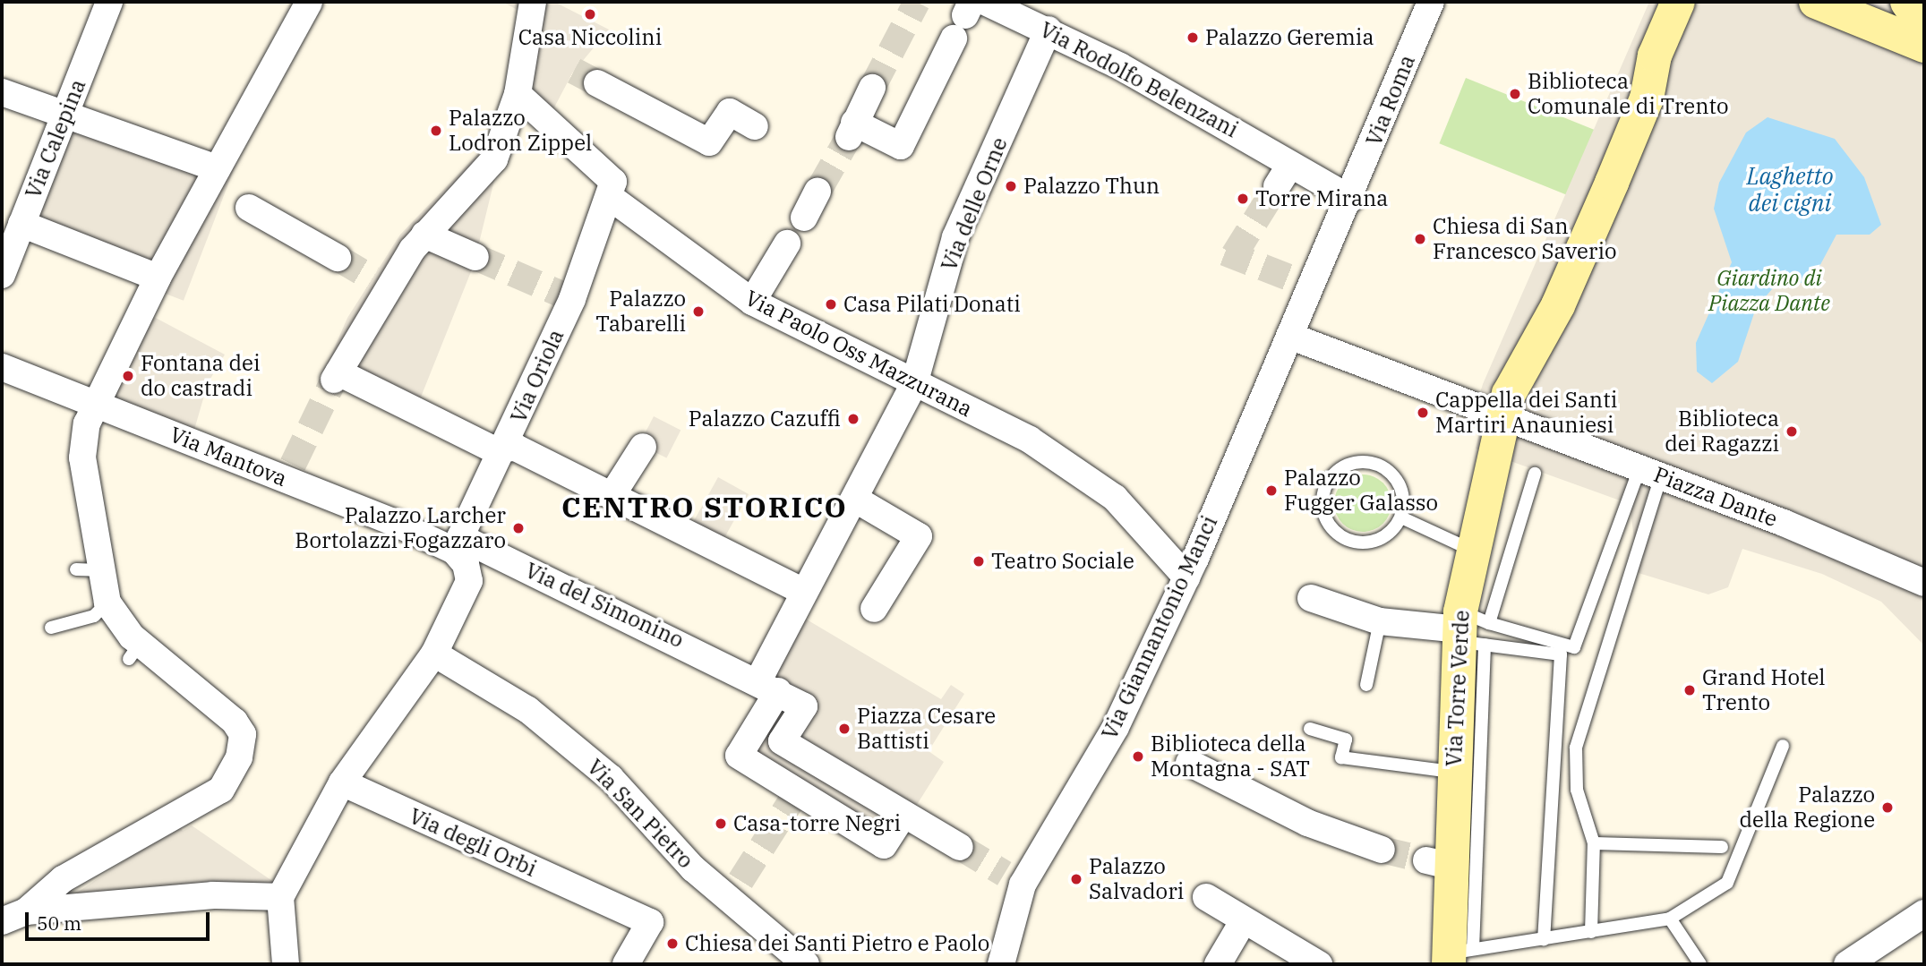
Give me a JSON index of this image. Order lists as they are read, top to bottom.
{
  "streets": {
    "main road": ["Via Torre Verde"],
    "street": [
      "Via Rodolfo Belenzani",
      "Via Roma",
      "Via Calepina",
      "Via delle Orne",
      "Via Paolo Oss Mazzurana",
      "Via Oriola",
      "Via Mantova",
      "Piazza Dante",
      "Via del Simonino",
      "Via Giannantonio Manci",
      "Via San Pietro",
      "Via degli Orbi"
    ]
  },
  "crossings": [
    ["Via Rodolfo Belenzani", "Via Roma"],
    ["Via Rodolfo Belenzani", "Via delle Orne"],
    ["Via Rodolfo Belenzani", "Via Giannantonio Manci"],
    ["Via Roma", "Via Giannantonio Manci"],
    ["Via delle Orne", "Via Paolo Oss Mazzurana"],
    ["Via Paolo Oss Mazzurana", "Via Oriola"],
    ["Via Paolo Oss Mazzurana", "Via Giannantonio Manci"],
    ["Via Oriola", "Via Mantova"],
    ["Via Oriola", "Via del Simonino"],
    ["Via Mantova", "Via del Simonino"],
    ["Piazza Dante", "Via Giannantonio Manci"],
    ["Piazza Dante", "Via Torre Verde"]
  ],
  "districts": ["CENTRO STORICO"],
  "water": ["Laghetto dei cigni"],
  "parks": ["Giardino di Piazza Dante"],
  "places": [
    "Casa Niccolini",
    "Palazzo Geremia",
    "Biblioteca Comunale di Trento",
    "Palazzo Lodron Zippel",
    "Palazzo Thun",
    "Torre Mirana",
    "Chiesa di San Francesco Saverio",
    "Casa Pilati Donati",
    "Palazzo Tabarelli",
    "Fontana dei do castradi",
    "Cappella dei Santi Martiri Anauniesi",
    "Palazzo Cazuffi",
    "Biblioteca dei Ragazzi",
    "Palazzo Fugger Galasso",
    "Palazzo Larcher Bortolazzi Fogazzaro",
    "Teatro Sociale",
    "Grand Hotel Trento",
    "Piazza Cesare Battisti",
    "Biblioteca della Montagna - SAT",
    "Palazzo della Regione",
    "Casa-torre Negri",
    "Palazzo Salvadori",
    "Chiesa dei Santi Pietro e Paolo"
  ],
  "scale_bar": "50 m"
}
